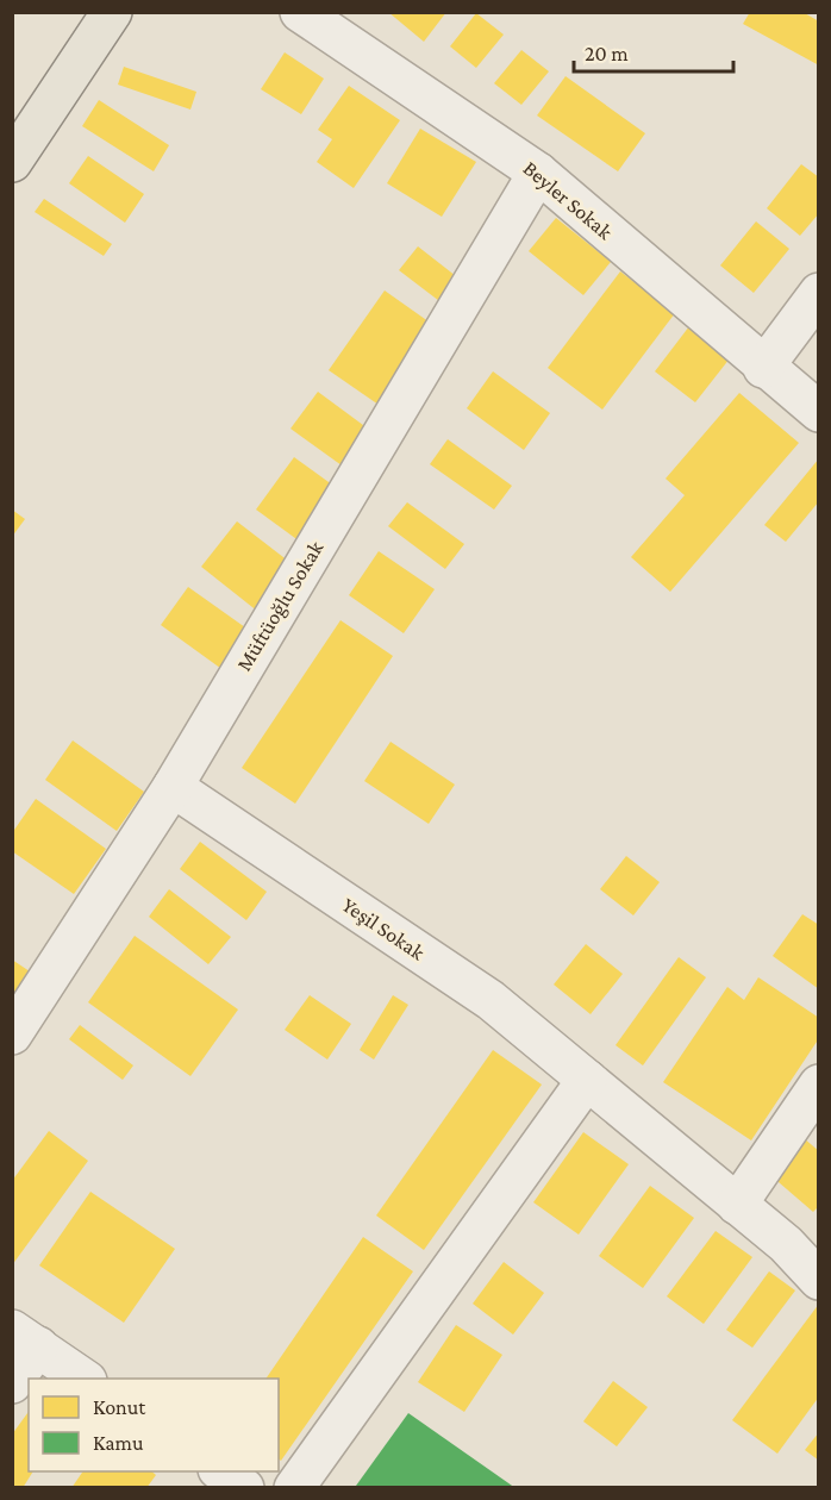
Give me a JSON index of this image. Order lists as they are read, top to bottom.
{
  "streets": {
    "street": ["Beyler Sokak", "Müftüoğlu Sokak", "Yeşil Sokak"]
  },
  "crossings": [
    ["Beyler Sokak", "Müftüoğlu Sokak"],
    ["Müftüoğlu Sokak", "Yeşil Sokak"]
  ],
  "legend": ["Konut", "Kamu"],
  "scale_bar": "20 m"
}
